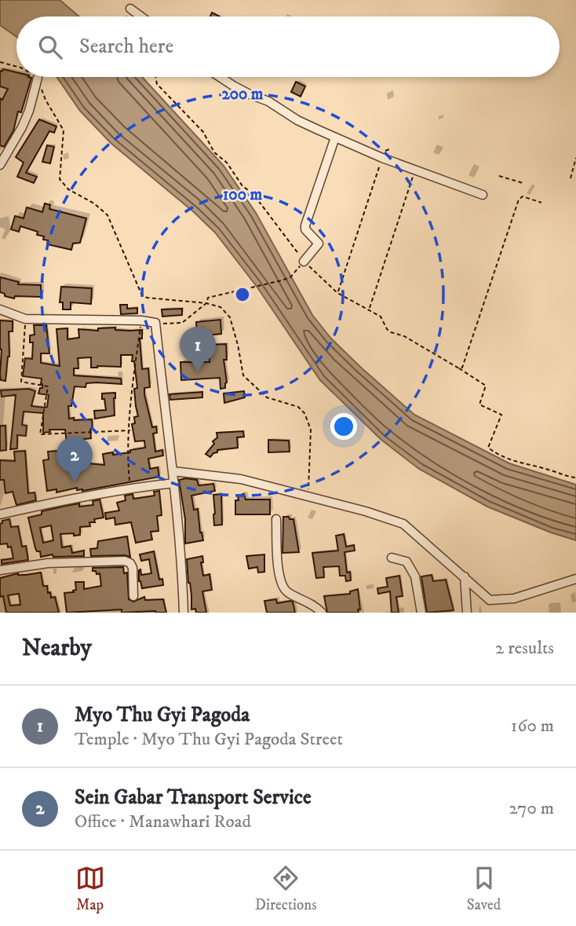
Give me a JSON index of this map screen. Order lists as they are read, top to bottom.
{
  "page": {
    "search": "Search here",
    "pins": ["1", "2"],
    "heading": ["Nearby", "2 results"],
    "list": [
      {
        "mark": "1",
        "name": "Myo Thu Gyi Pagoda",
        "note": "Temple · Myo Thu Gyi Pagoda Street",
        "value": "160 m"
      },
      {
        "mark": "2",
        "name": "Sein Gabar Transport Service",
        "note": "Office · Manawhari Road",
        "value": "270 m"
      }
    ],
    "nav": ["Map", "Directions", "Saved"]
  },
  "rings": ["200 m", "100 m"]
}
